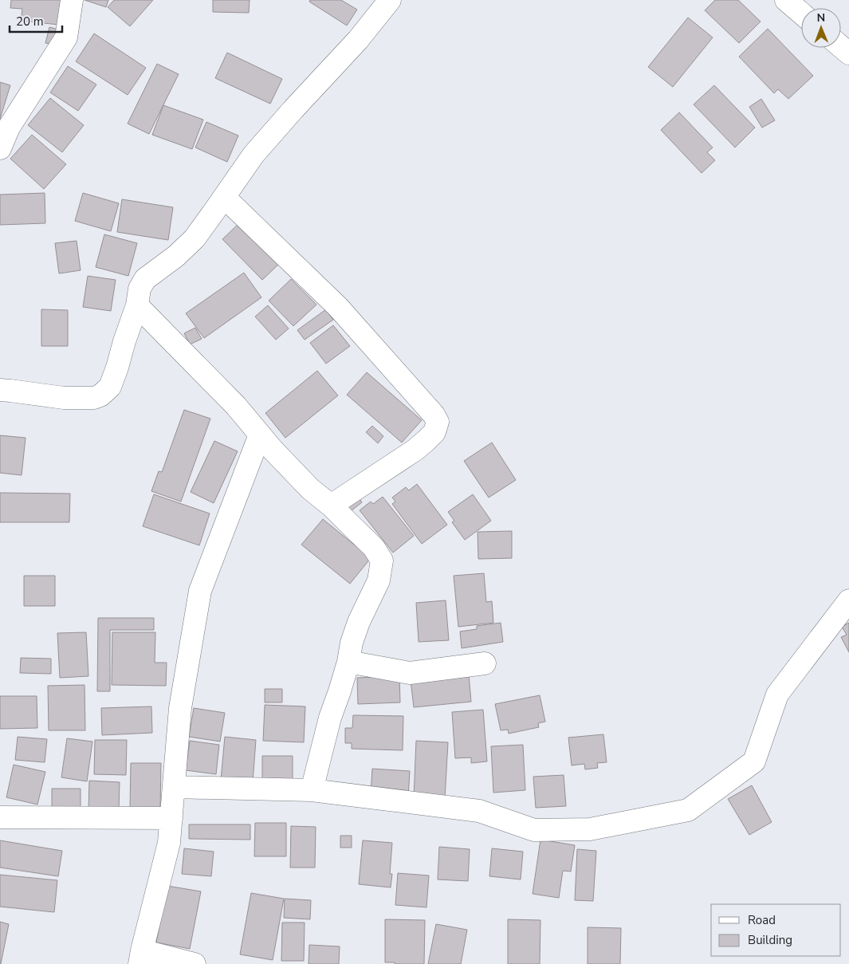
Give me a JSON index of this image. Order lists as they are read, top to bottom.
{
  "legend": ["Road", "Building"],
  "scale_bar": "20 m",
  "north": "top"
}
